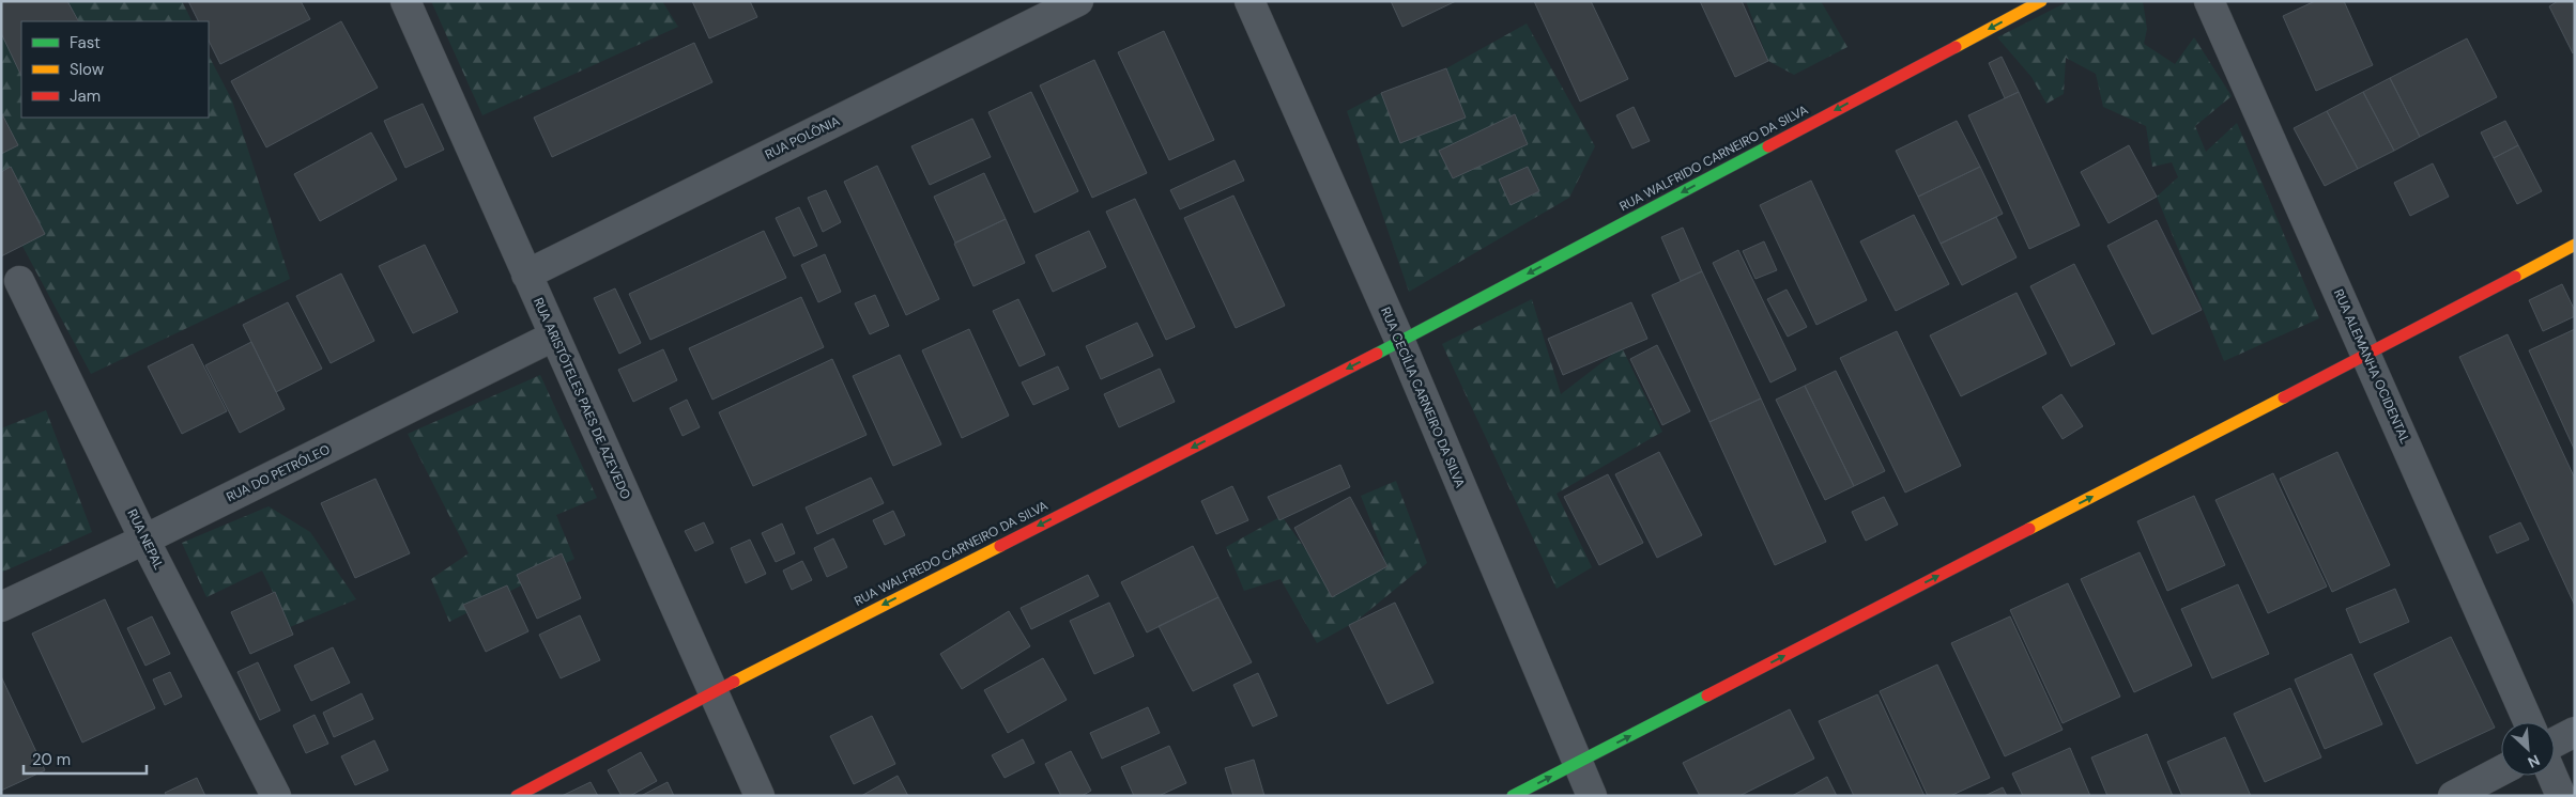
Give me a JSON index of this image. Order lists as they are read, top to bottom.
{
  "streets": {
    "main road": ["RUA WALFRIDO CARNEIRO DA SILVA", "RUA WALFREDO CARNEIRO DA SILVA"],
    "street": [
      "RUA POLÔNIA",
      "RUA ALEMANHA OCIDENTAL",
      "RUA CECÍLIA CARNEIRO DA SILVA",
      "RUA ARISTÓTELES PAES DE AZEVEDO",
      "RUA DO PETRÓLEO",
      "RUA NEPAL"
    ]
  },
  "crossings": [
    ["RUA POLÔNIA", "RUA ARISTÓTELES PAES DE AZEVEDO"],
    ["RUA WALFRIDO CARNEIRO DA SILVA", "RUA CECÍLIA CARNEIRO DA SILVA"],
    ["RUA WALFRIDO CARNEIRO DA SILVA", "RUA WALFREDO CARNEIRO DA SILVA"],
    ["RUA CECÍLIA CARNEIRO DA SILVA", "RUA WALFREDO CARNEIRO DA SILVA"],
    ["RUA ARISTÓTELES PAES DE AZEVEDO", "RUA DO PETRÓLEO"],
    ["RUA ARISTÓTELES PAES DE AZEVEDO", "RUA WALFREDO CARNEIRO DA SILVA"],
    ["RUA DO PETRÓLEO", "RUA NEPAL"]
  ],
  "one_way": ["RUA WALFRIDO CARNEIRO DA SILVA", "RUA WALFREDO CARNEIRO DA SILVA"],
  "legend": ["Fast", "Slow", "Jam"],
  "scale_bar": "20 m",
  "north": "bottom right"
}
